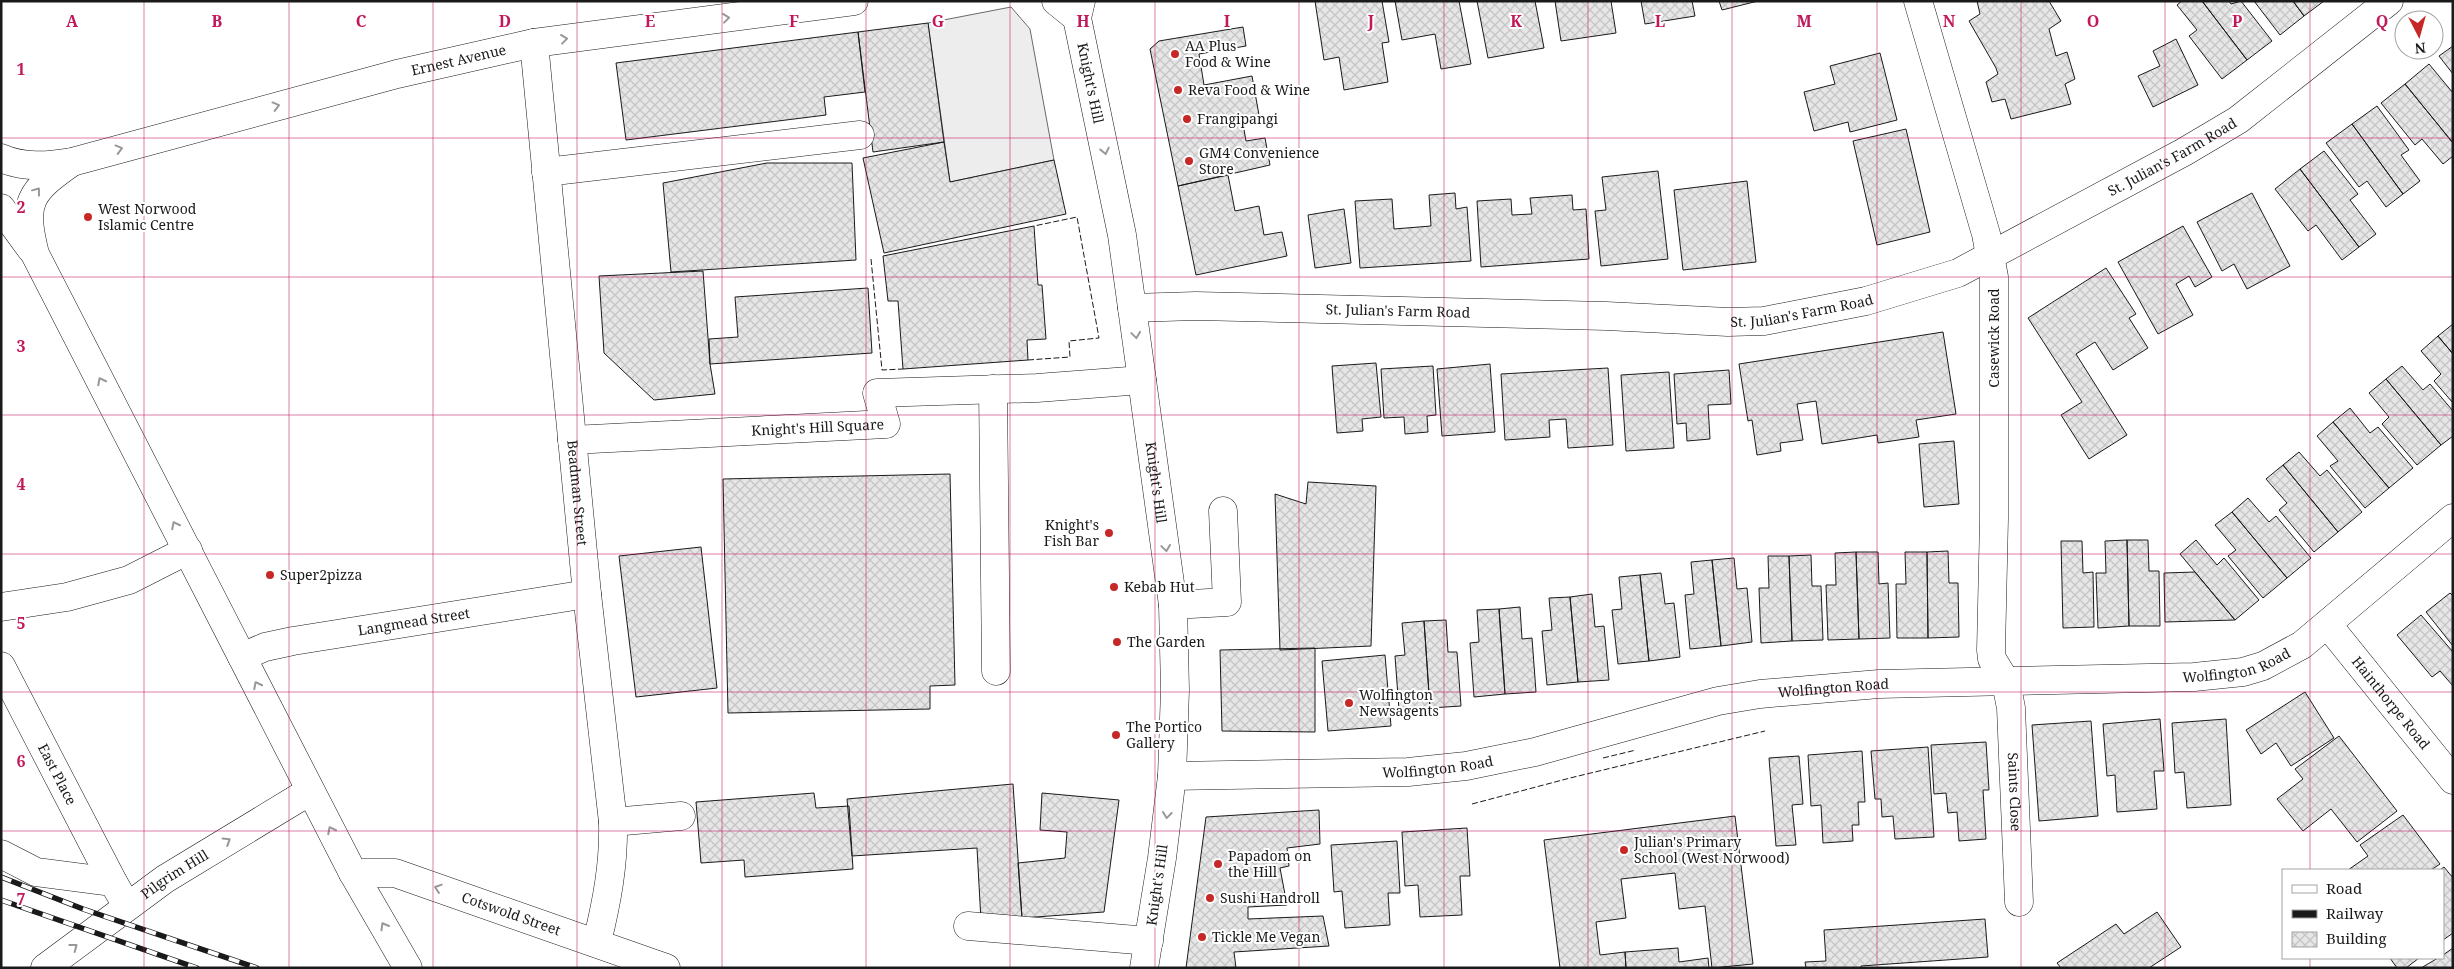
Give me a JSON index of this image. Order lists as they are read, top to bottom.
{
  "streets": {
    "street": [
      "Ernest Avenue",
      "Knight's Hill",
      "St. Julian's Farm Road",
      "Casewick Road",
      "Knight's Hill Square",
      "Beadman Street",
      "Langmead Street",
      "Wolfington Road",
      "Hainthorpe Road",
      "East Place",
      "Saints Close",
      "Pilgrim Hill",
      "Cotswold Street"
    ]
  },
  "crossings": [
    ["Ernest Avenue", "Beadman Street"],
    ["Knight's Hill", "St. Julian's Farm Road"],
    ["Knight's Hill", "Knight's Hill Square"],
    ["Knight's Hill", "Wolfington Road"],
    ["St. Julian's Farm Road", "Casewick Road"],
    ["Casewick Road", "Wolfington Road"],
    ["Casewick Road", "Saints Close"],
    ["Knight's Hill Square", "Beadman Street"],
    ["Beadman Street", "Langmead Street"],
    ["Beadman Street", "Cotswold Street"],
    ["Wolfington Road", "Hainthorpe Road"],
    ["Wolfington Road", "Saints Close"],
    ["East Place", "Pilgrim Hill"]
  ],
  "one_way": ["Pilgrim Hill", "Cotswold Street"],
  "places": [
    "AA Plus Food & Wine",
    "Reva Food & Wine",
    "Frangipangi",
    "GM4 Convenience Store",
    "West Norwood Islamic Centre",
    "Knight's Fish Bar",
    "Super2pizza",
    "Kebab Hut",
    "The Garden",
    "Wolfington Newsagents",
    "The Portico Gallery",
    "Julian's Primary School (West Norwood)",
    "Papadom on the Hill",
    "Sushi Handroll",
    "Tickle Me Vegan"
  ],
  "legend": ["Road", "Railway", "Building"],
  "north": "bottom",
  "grid": {
    "columns": [
      "A",
      "B",
      "C",
      "D",
      "E",
      "F",
      "G",
      "H",
      "I",
      "J",
      "K",
      "L",
      "M",
      "N",
      "O",
      "P",
      "Q"
    ],
    "rows": [
      "1",
      "2",
      "3",
      "4",
      "5",
      "6",
      "7"
    ]
  }
}
